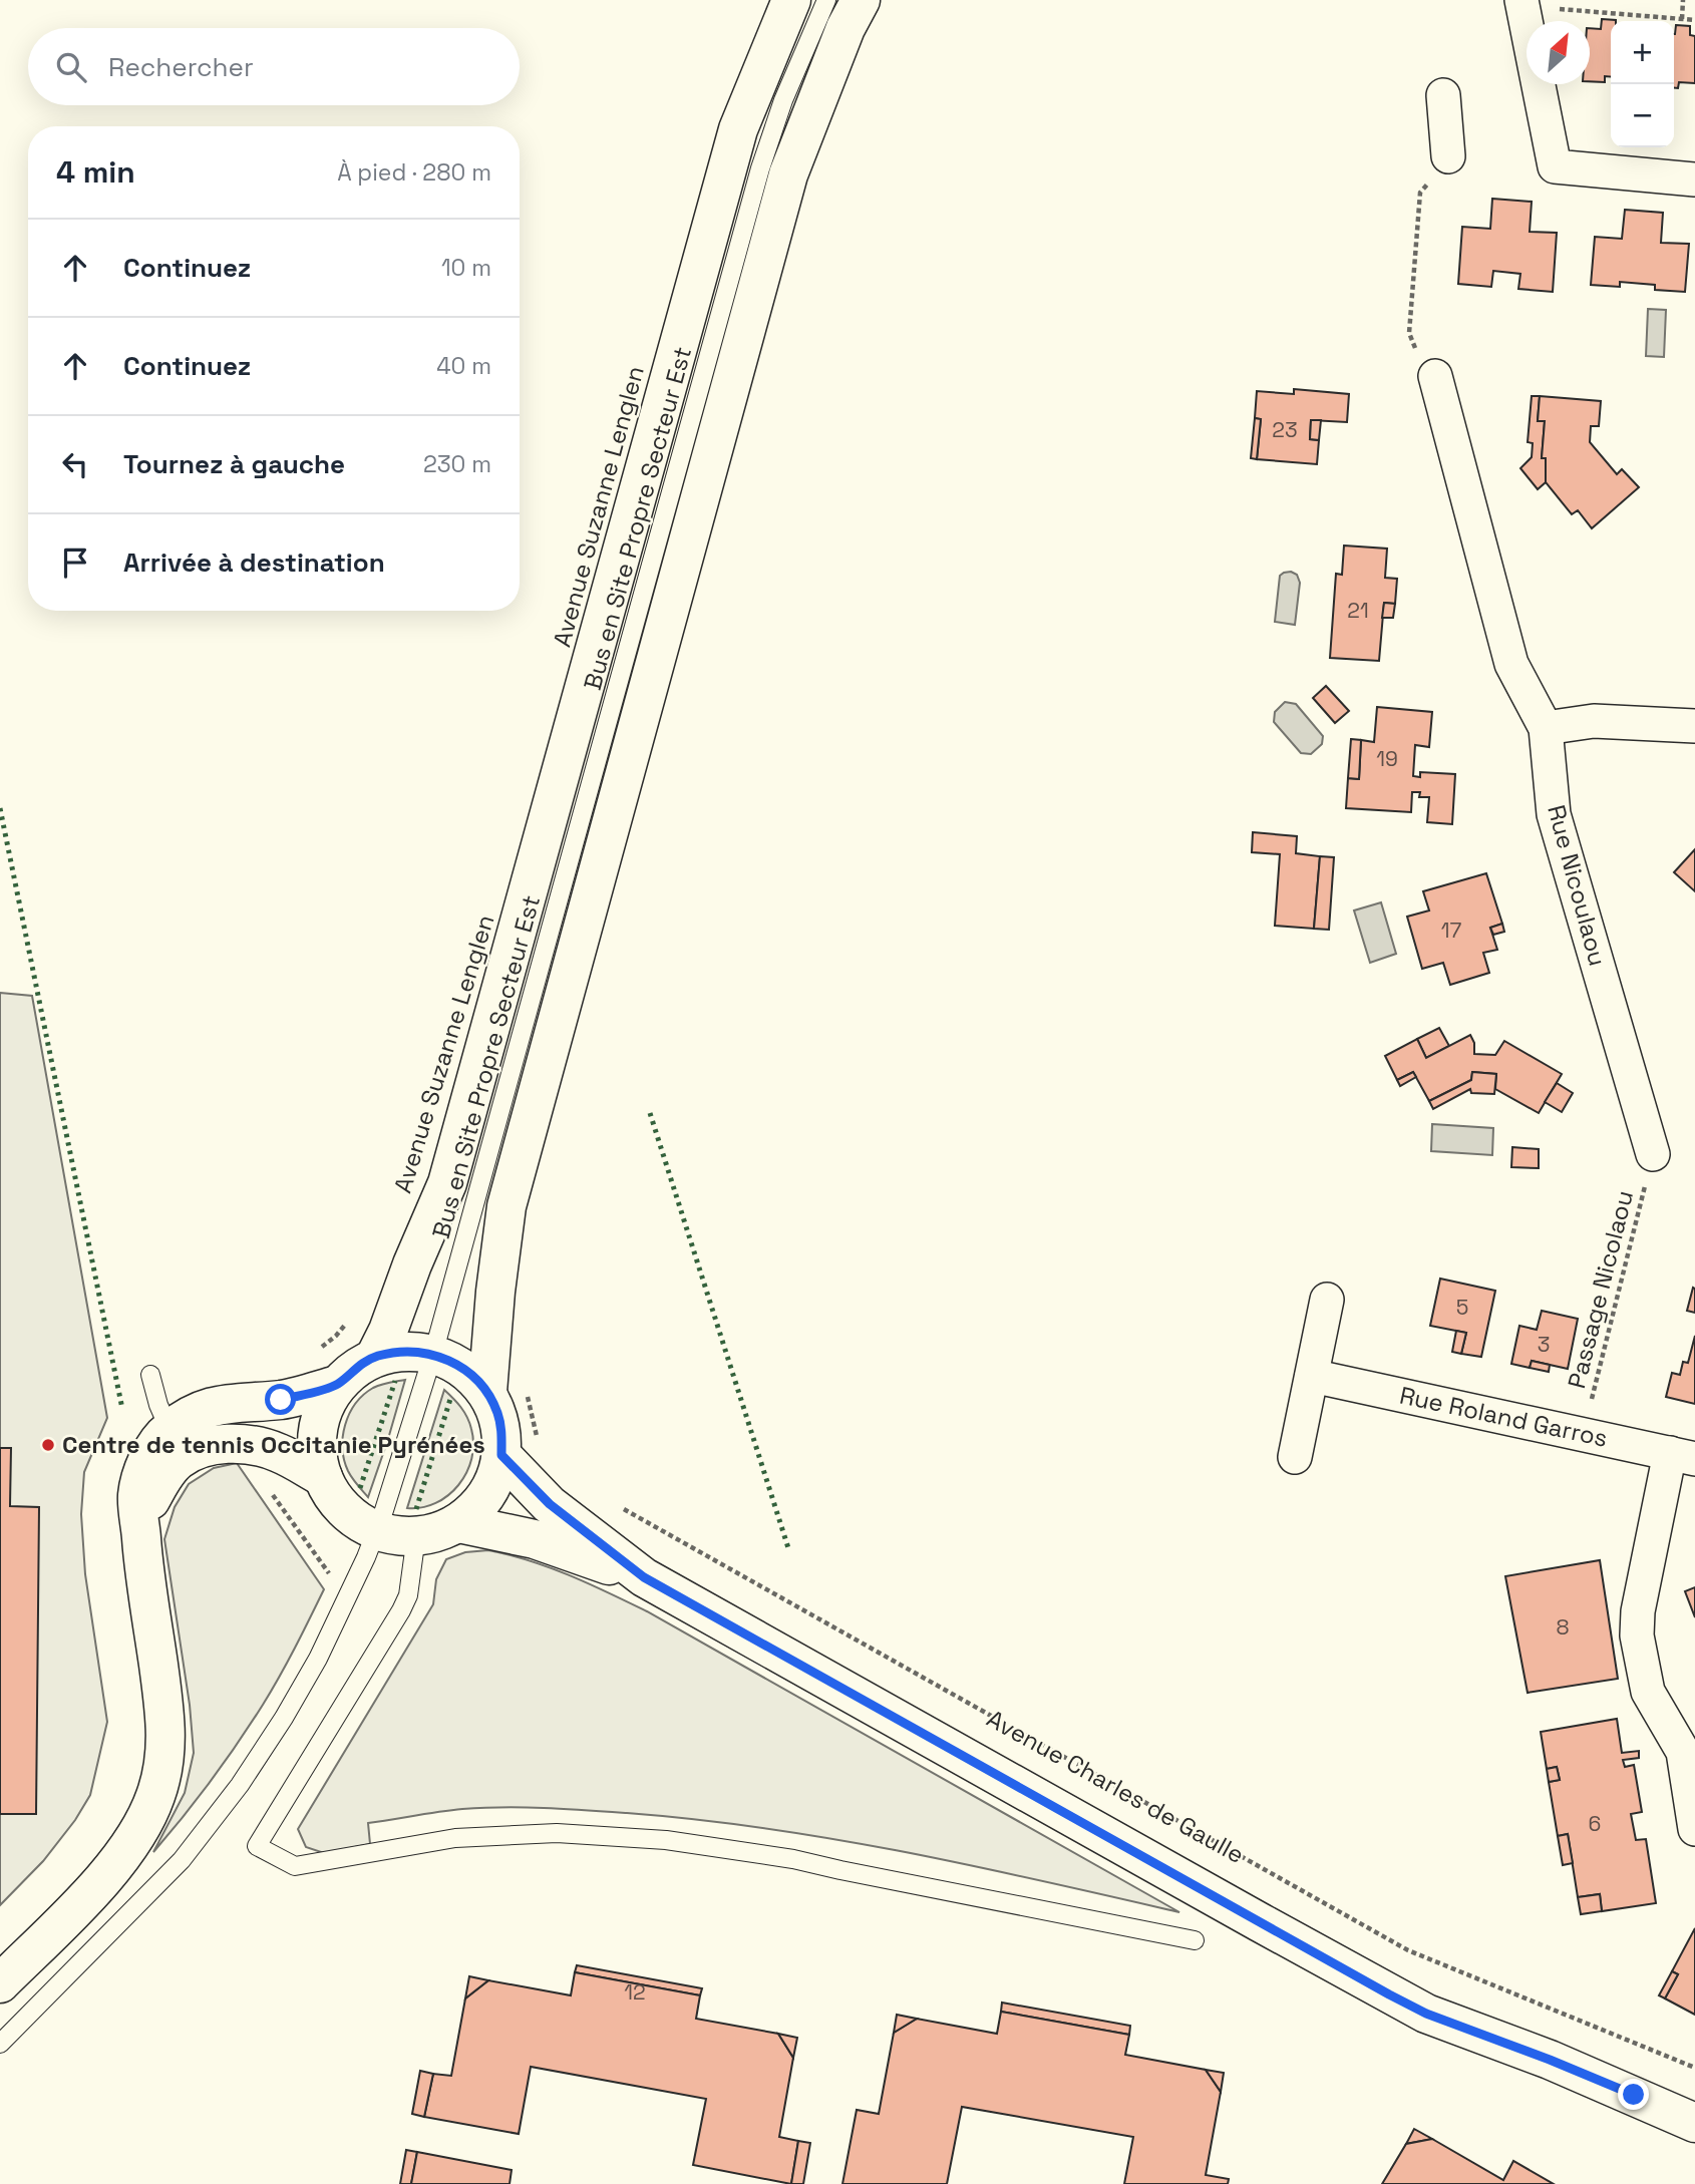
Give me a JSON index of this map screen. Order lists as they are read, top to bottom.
{
  "streets": {
    "street": [
      "Avenue Suzanne Lenglen",
      "Rue Nicoulaou",
      "Rue Roland Garros",
      "Avenue Charles de Gaulle"
    ],
    "lane": ["Bus en Site Propre Secteur Est"],
    "path": ["Passage Nicolaou"]
  },
  "crossings": [
    ["Rue Nicoulaou", "Passage Nicolaou"],
    ["Passage Nicolaou", "Rue Roland Garros"]
  ],
  "places": ["Centre de tennis Occitanie Pyrénées"],
  "house_numbers": [
    "23",
    "21",
    "19",
    "17",
    "5",
    "3",
    "8",
    "6",
    "12"
  ],
  "north": "top right",
  "page": {
    "map_buttons": ["+", "−"],
    "search": "Rechercher",
    "heading": ["4 min", "À pied · 280 m"],
    "list": [
      ["Continuez", "10 m"],
      ["Continuez", "40 m"],
      ["Tournez à gauche", "230 m"],
      "Arrivée à destination"
    ]
  }
}
